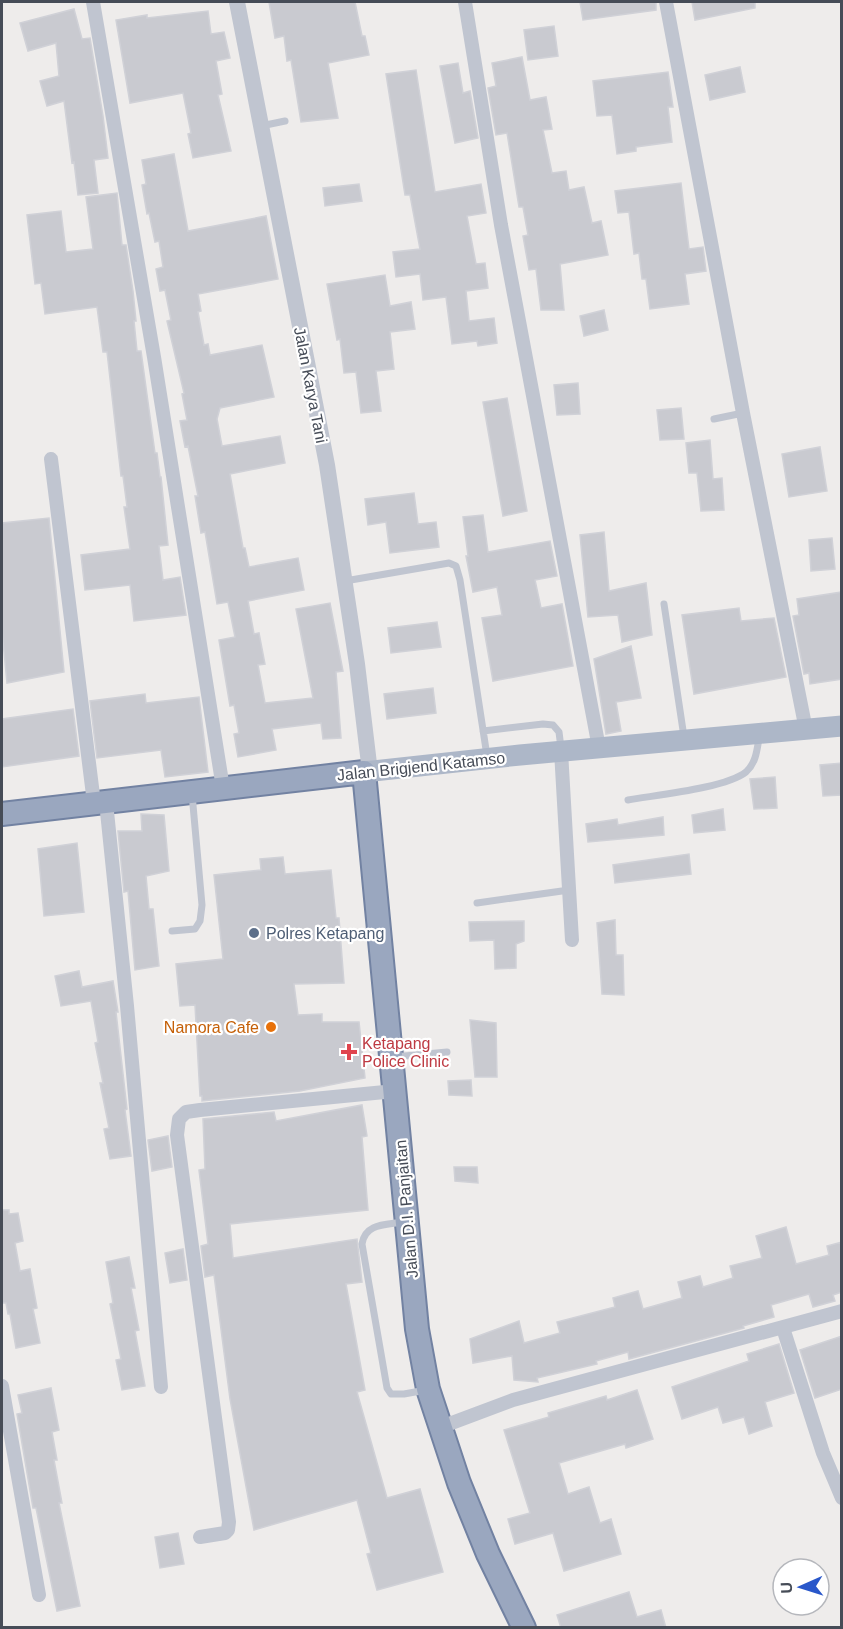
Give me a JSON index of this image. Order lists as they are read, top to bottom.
{
  "streets": {
    "highway": ["Jalan Brigjend Katamso", "Jalan D.I. Panjaitan"],
    "street": ["Jalan Karya Tani"]
  },
  "crossings": [
    ["Jalan Karya Tani", "Jalan Brigjend Katamso"],
    ["Jalan Karya Tani", "Jalan D.I. Panjaitan"],
    ["Jalan Brigjend Katamso", "Jalan D.I. Panjaitan"]
  ],
  "places": {
    "other": ["Polres Ketapang", "Namora Cafe"],
    "health": ["Ketapang Police Clinic"]
  },
  "north": "left"
}
